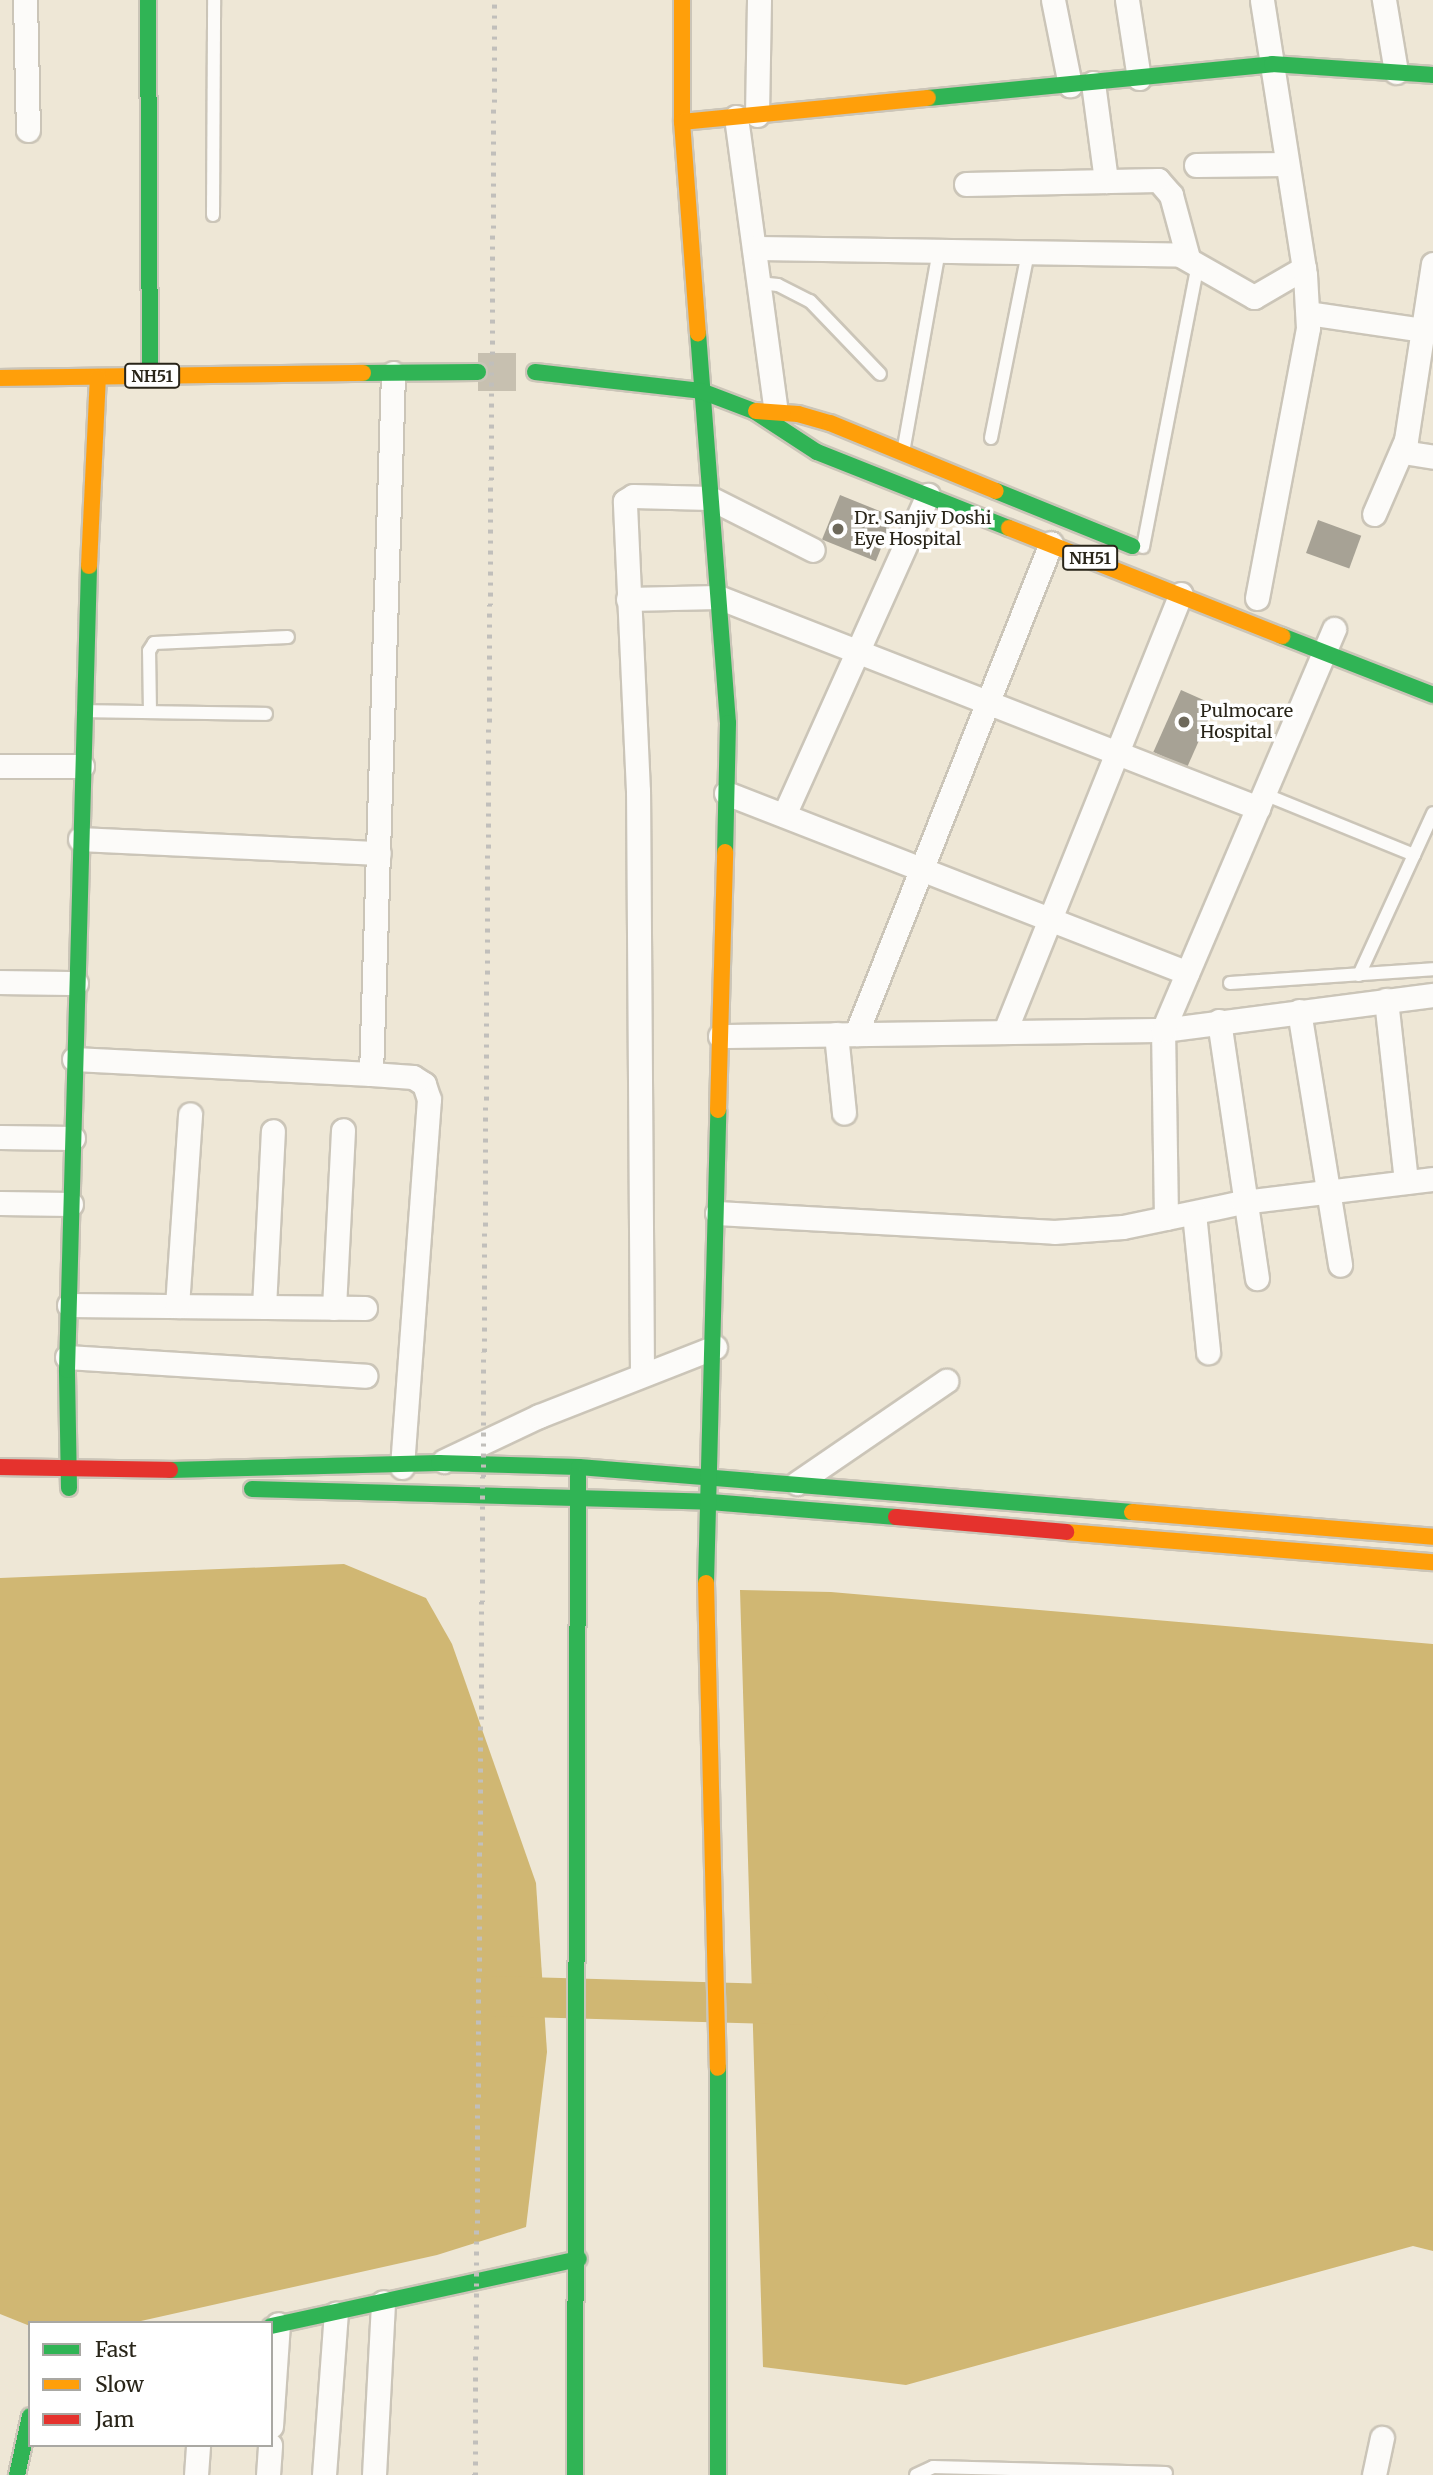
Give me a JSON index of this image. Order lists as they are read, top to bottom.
{
  "streets": {
    "main road": ["NH51"]
  },
  "places": ["Dr. Sanjiv Doshi Eye Hospital", "Pulmocare Hospital"],
  "legend": ["Fast", "Slow", "Jam"]
}
